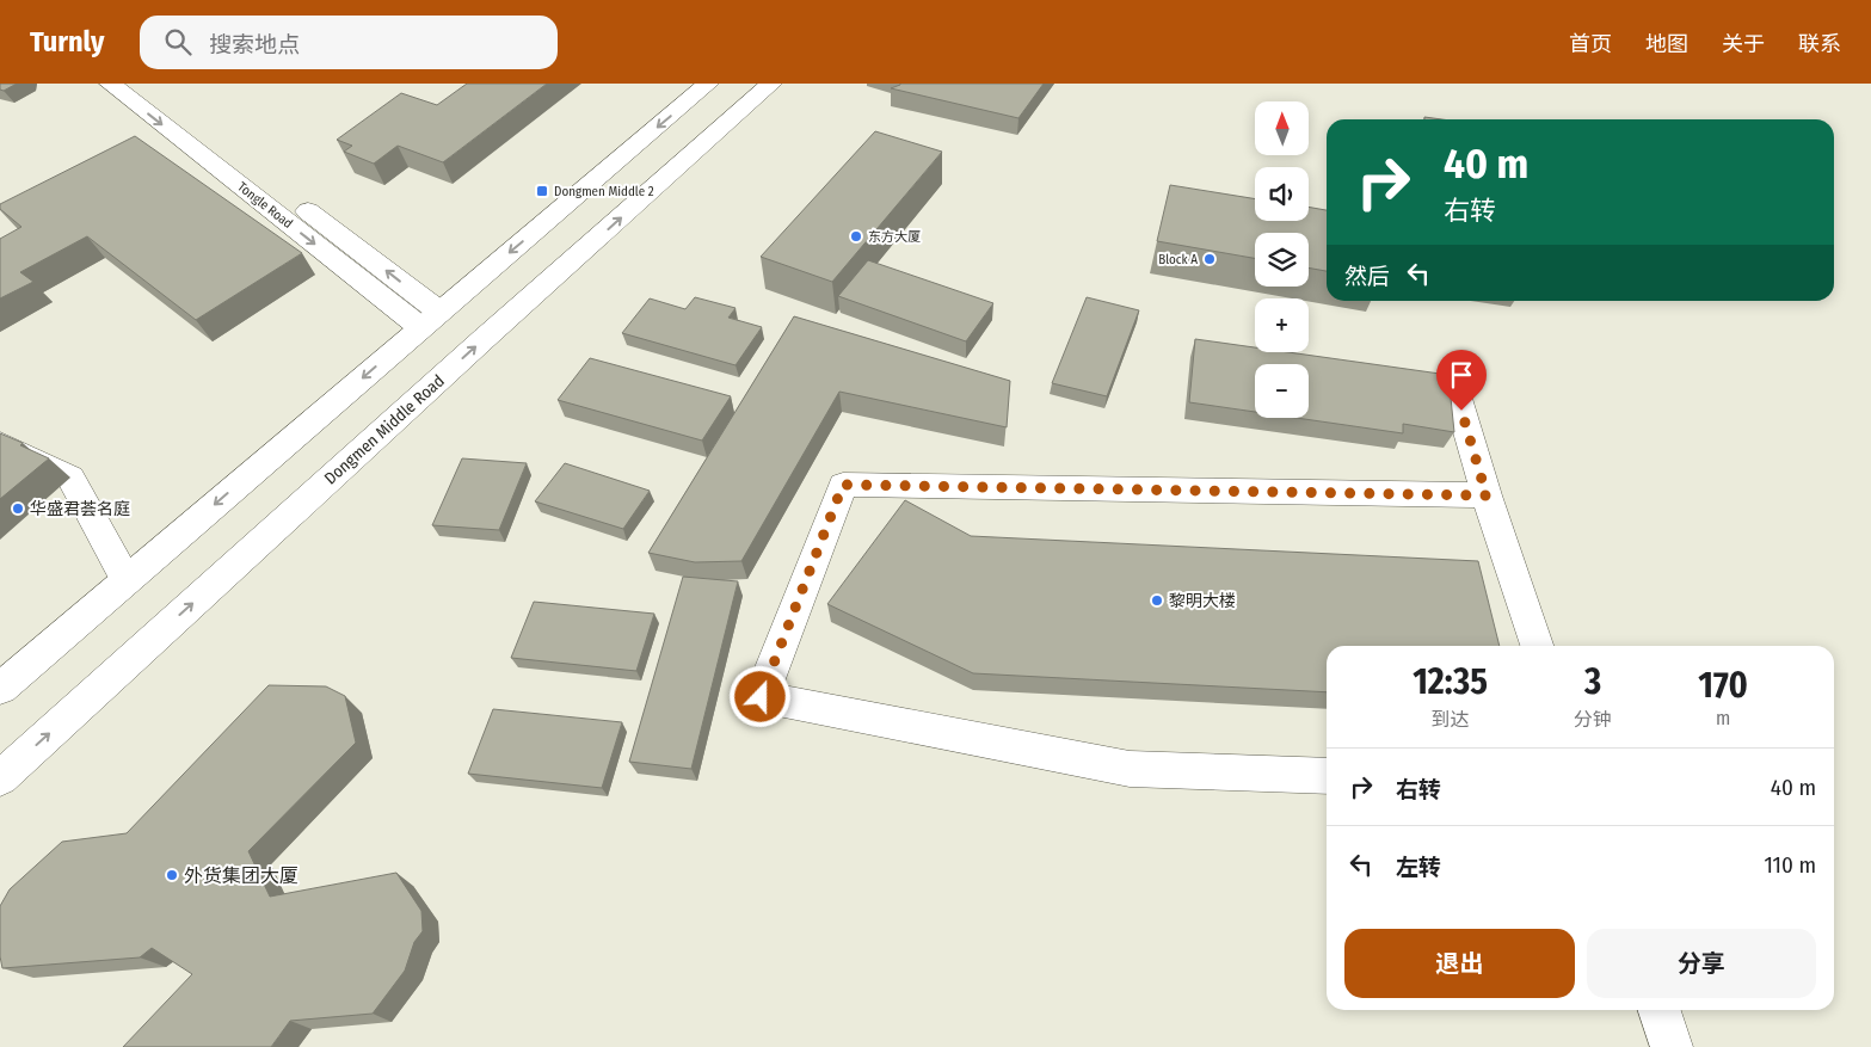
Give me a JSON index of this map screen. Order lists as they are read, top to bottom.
{
  "streets": {
    "main road": ["Tongle Road", "Dongmen Middle Road"]
  },
  "places": {
    "transit": ["Dongmen Middle 2"],
    "other": [
      "东方大厦",
      "Block A",
      "华盛君荟名庭",
      "黎明大楼",
      "外货集团大厦"
    ]
  },
  "north": "top",
  "page": {
    "header": "Turnly",
    "search": "搜索地点",
    "nav": [
      "首页",
      "地图",
      "关于",
      "联系"
    ],
    "map_buttons": ["+", "−"],
    "turn": ["40 m", "右转"],
    "then": "然后",
    "eta": [
      "12:35",
      "到达",
      "3",
      "分钟",
      "170",
      "m"
    ],
    "list": [
      {
        "name": "右转",
        "value": "40 m"
      },
      {
        "name": "左转",
        "value": "110 m"
      }
    ],
    "buttons": ["退出", "分享"]
  }
}
